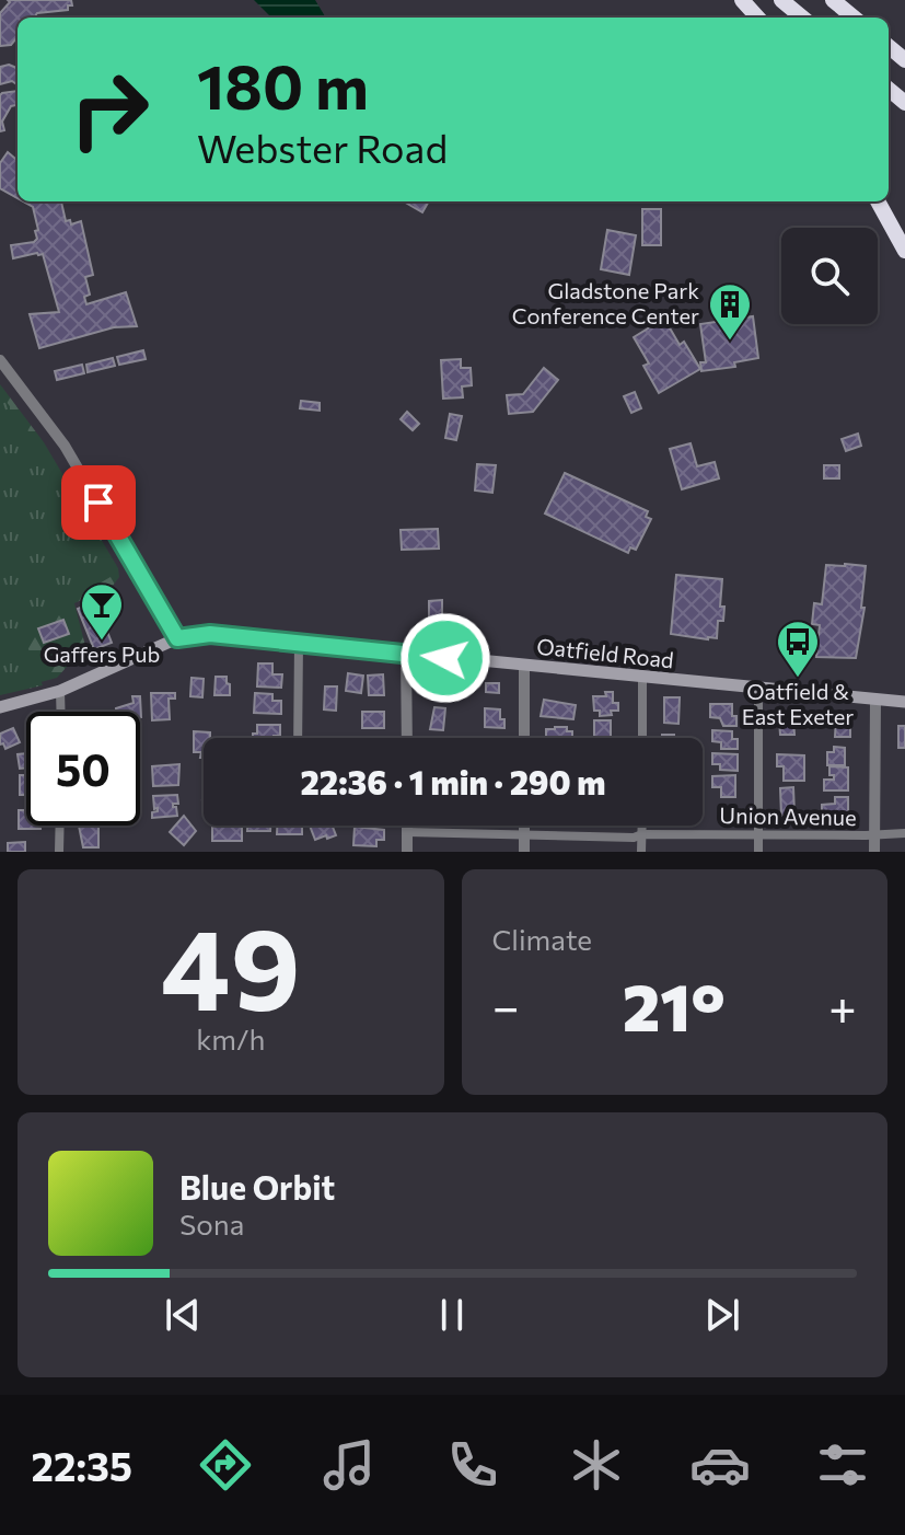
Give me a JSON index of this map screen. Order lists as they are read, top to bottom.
{
  "streets": {
    "main road": ["Oatfield Road"],
    "street": ["Union Avenue"]
  },
  "places": {
    "building": ["Gladstone Park Conference Center"],
    "bar": ["Gaffers Pub"],
    "bus stop": ["Oatfield & East Exeter"]
  },
  "page": {
    "turn": ["180 m", "Webster Road"],
    "limit": "50",
    "trip": "22:36 · 1 min · 290 m",
    "tile": [
      ["49", "km/h"],
      "Climate"
    ],
    "heat": ["−", "21°", "+"],
    "song": ["Blue Orbit", "Sona"],
    "tabs": "22:35"
  }
}
